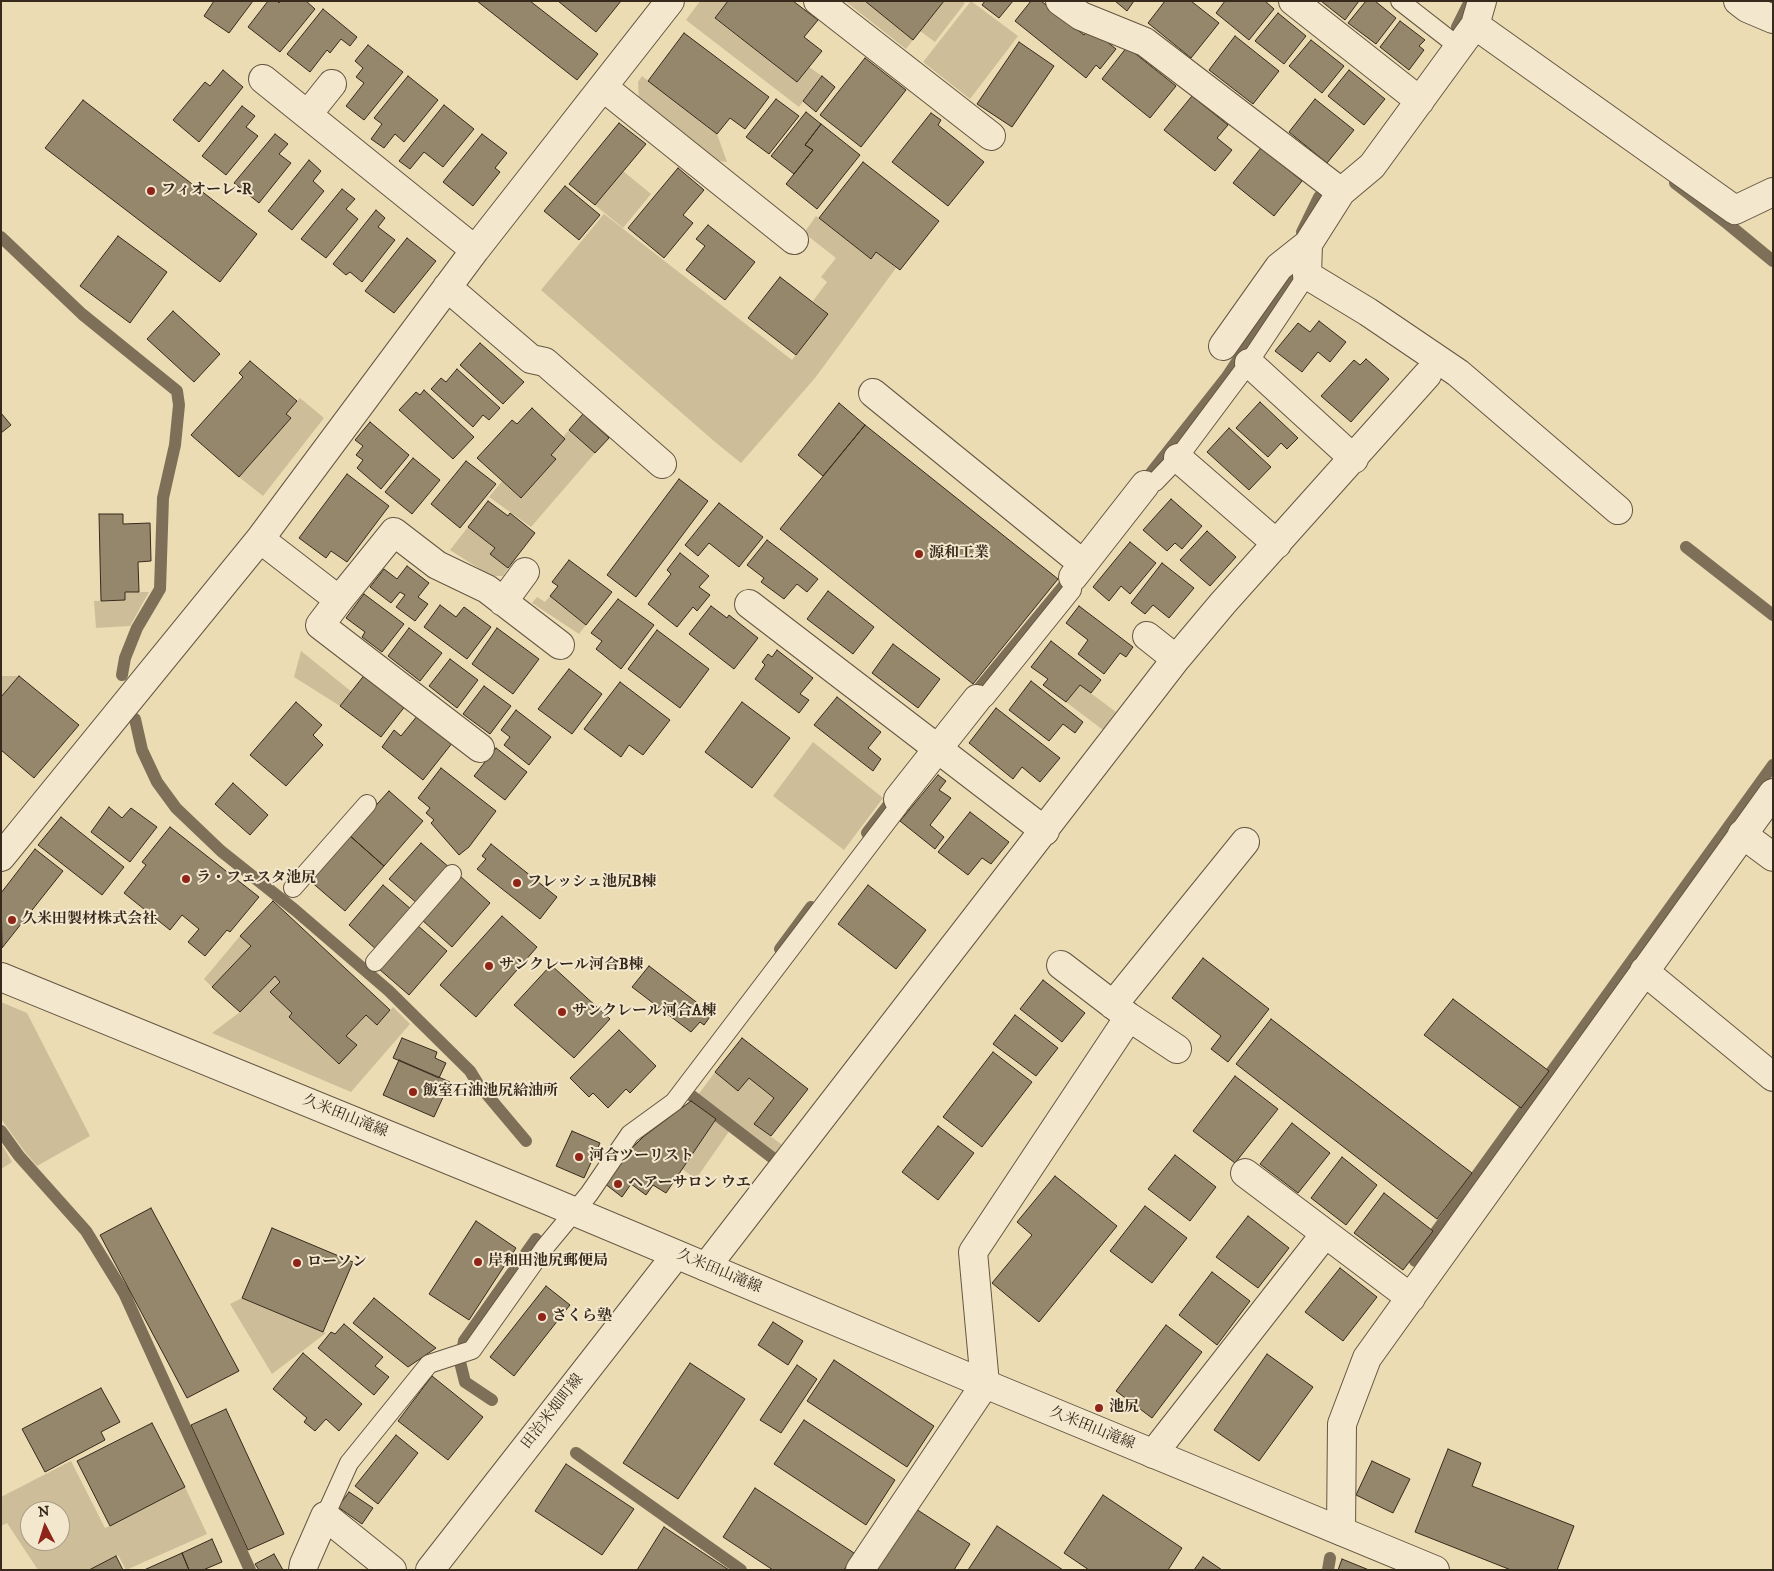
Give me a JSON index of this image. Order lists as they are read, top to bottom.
{
  "streets": {
    "street": ["久米田山滝線", "田治米畑町線"]
  },
  "crossings": [
    ["久米田山滝線", "田治米畑町線"]
  ],
  "places": [
    "フィオーレ-R",
    "源和工業",
    "ラ・フェスタ池尻",
    "フレッシュ池尻B棟",
    "久米田製材株式会社",
    "サンクレール河合B棟",
    "サンクレール河合A棟",
    "飯室石油池尻給油所",
    "河合ツーリスト",
    "ヘアーサロン ウエ",
    "岸和田池尻郵便局",
    "ローソン",
    "さくら塾",
    "池尻"
  ],
  "north": "top"
}
